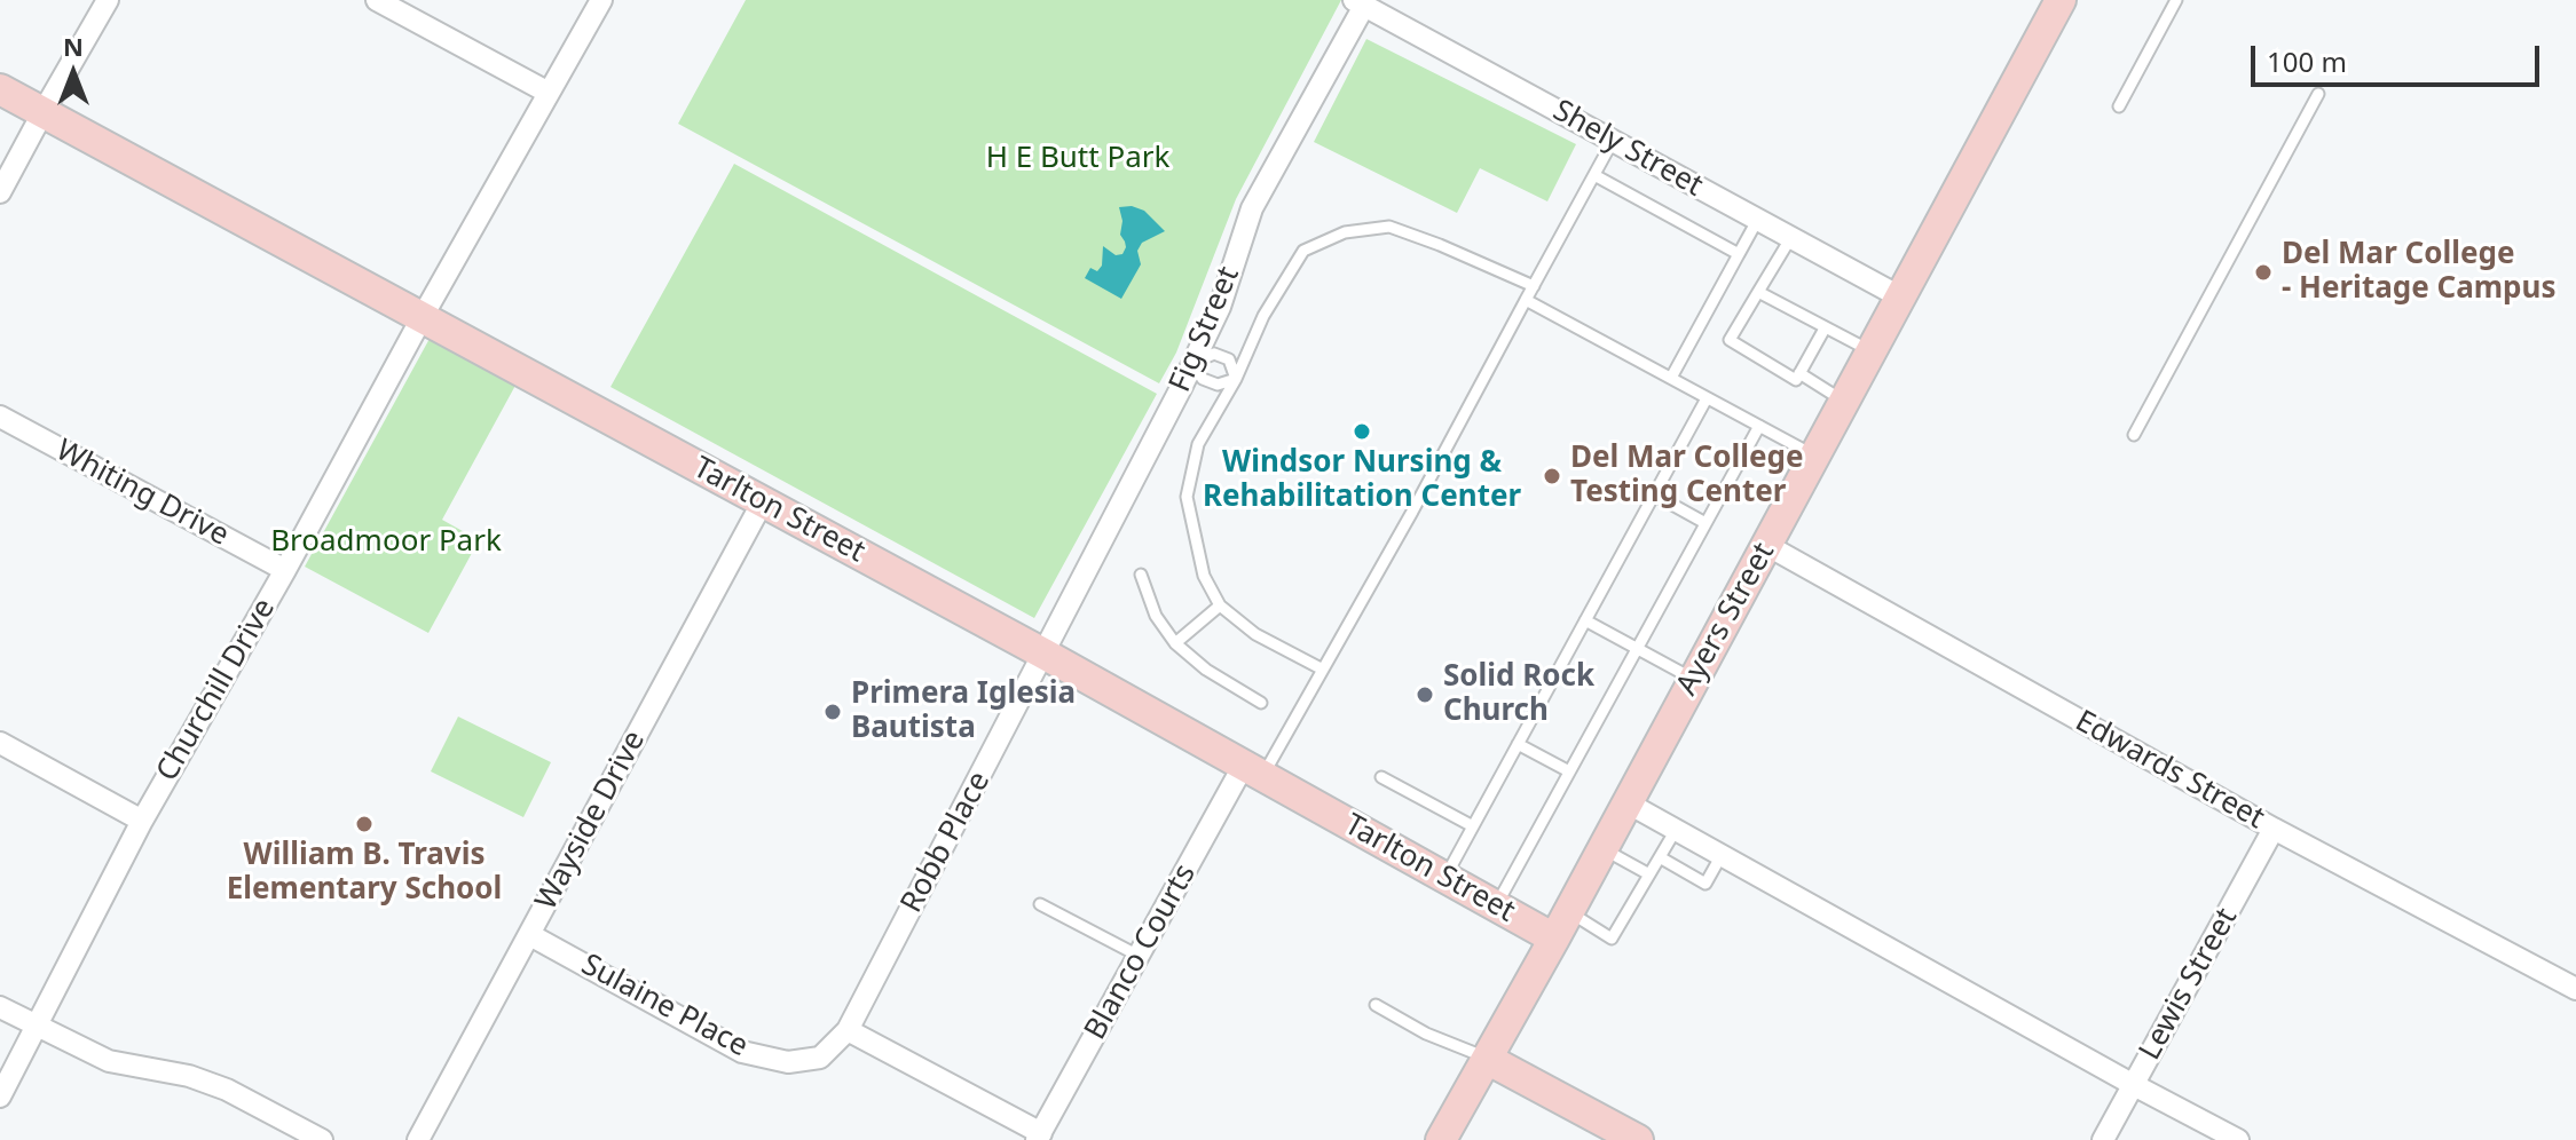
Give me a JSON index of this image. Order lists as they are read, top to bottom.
{
  "streets": {
    "street": [
      "Shely Street",
      "Fig Street",
      "Whiting Drive",
      "Tarlton Street",
      "Ayers Street",
      "Churchill Drive",
      "Edwards Street",
      "Wayside Drive",
      "Robb Place",
      "Blanco Courts",
      "Lewis Street",
      "Sulaine Place"
    ]
  },
  "crossings": [
    ["Shely Street", "Fig Street"],
    ["Shely Street", "Ayers Street"],
    ["Fig Street", "Tarlton Street"],
    ["Fig Street", "Robb Place"],
    ["Whiting Drive", "Churchill Drive"],
    ["Tarlton Street", "Ayers Street"],
    ["Tarlton Street", "Churchill Drive"],
    ["Tarlton Street", "Wayside Drive"],
    ["Tarlton Street", "Robb Place"],
    ["Tarlton Street", "Blanco Courts"],
    ["Ayers Street", "Edwards Street"],
    ["Edwards Street", "Lewis Street"],
    ["Wayside Drive", "Sulaine Place"],
    ["Robb Place", "Sulaine Place"]
  ],
  "parks": ["H E Butt Park", "Broadmoor Park"],
  "places": [
    "Del Mar College - Heritage Campus",
    "Windsor Nursing & Rehabilitation Center",
    "Del Mar College Testing Center",
    "Solid Rock Church",
    "Primera Iglesia Bautista",
    "William B. Travis Elementary School"
  ],
  "scale_bar": "100 m",
  "north": "top"
}
